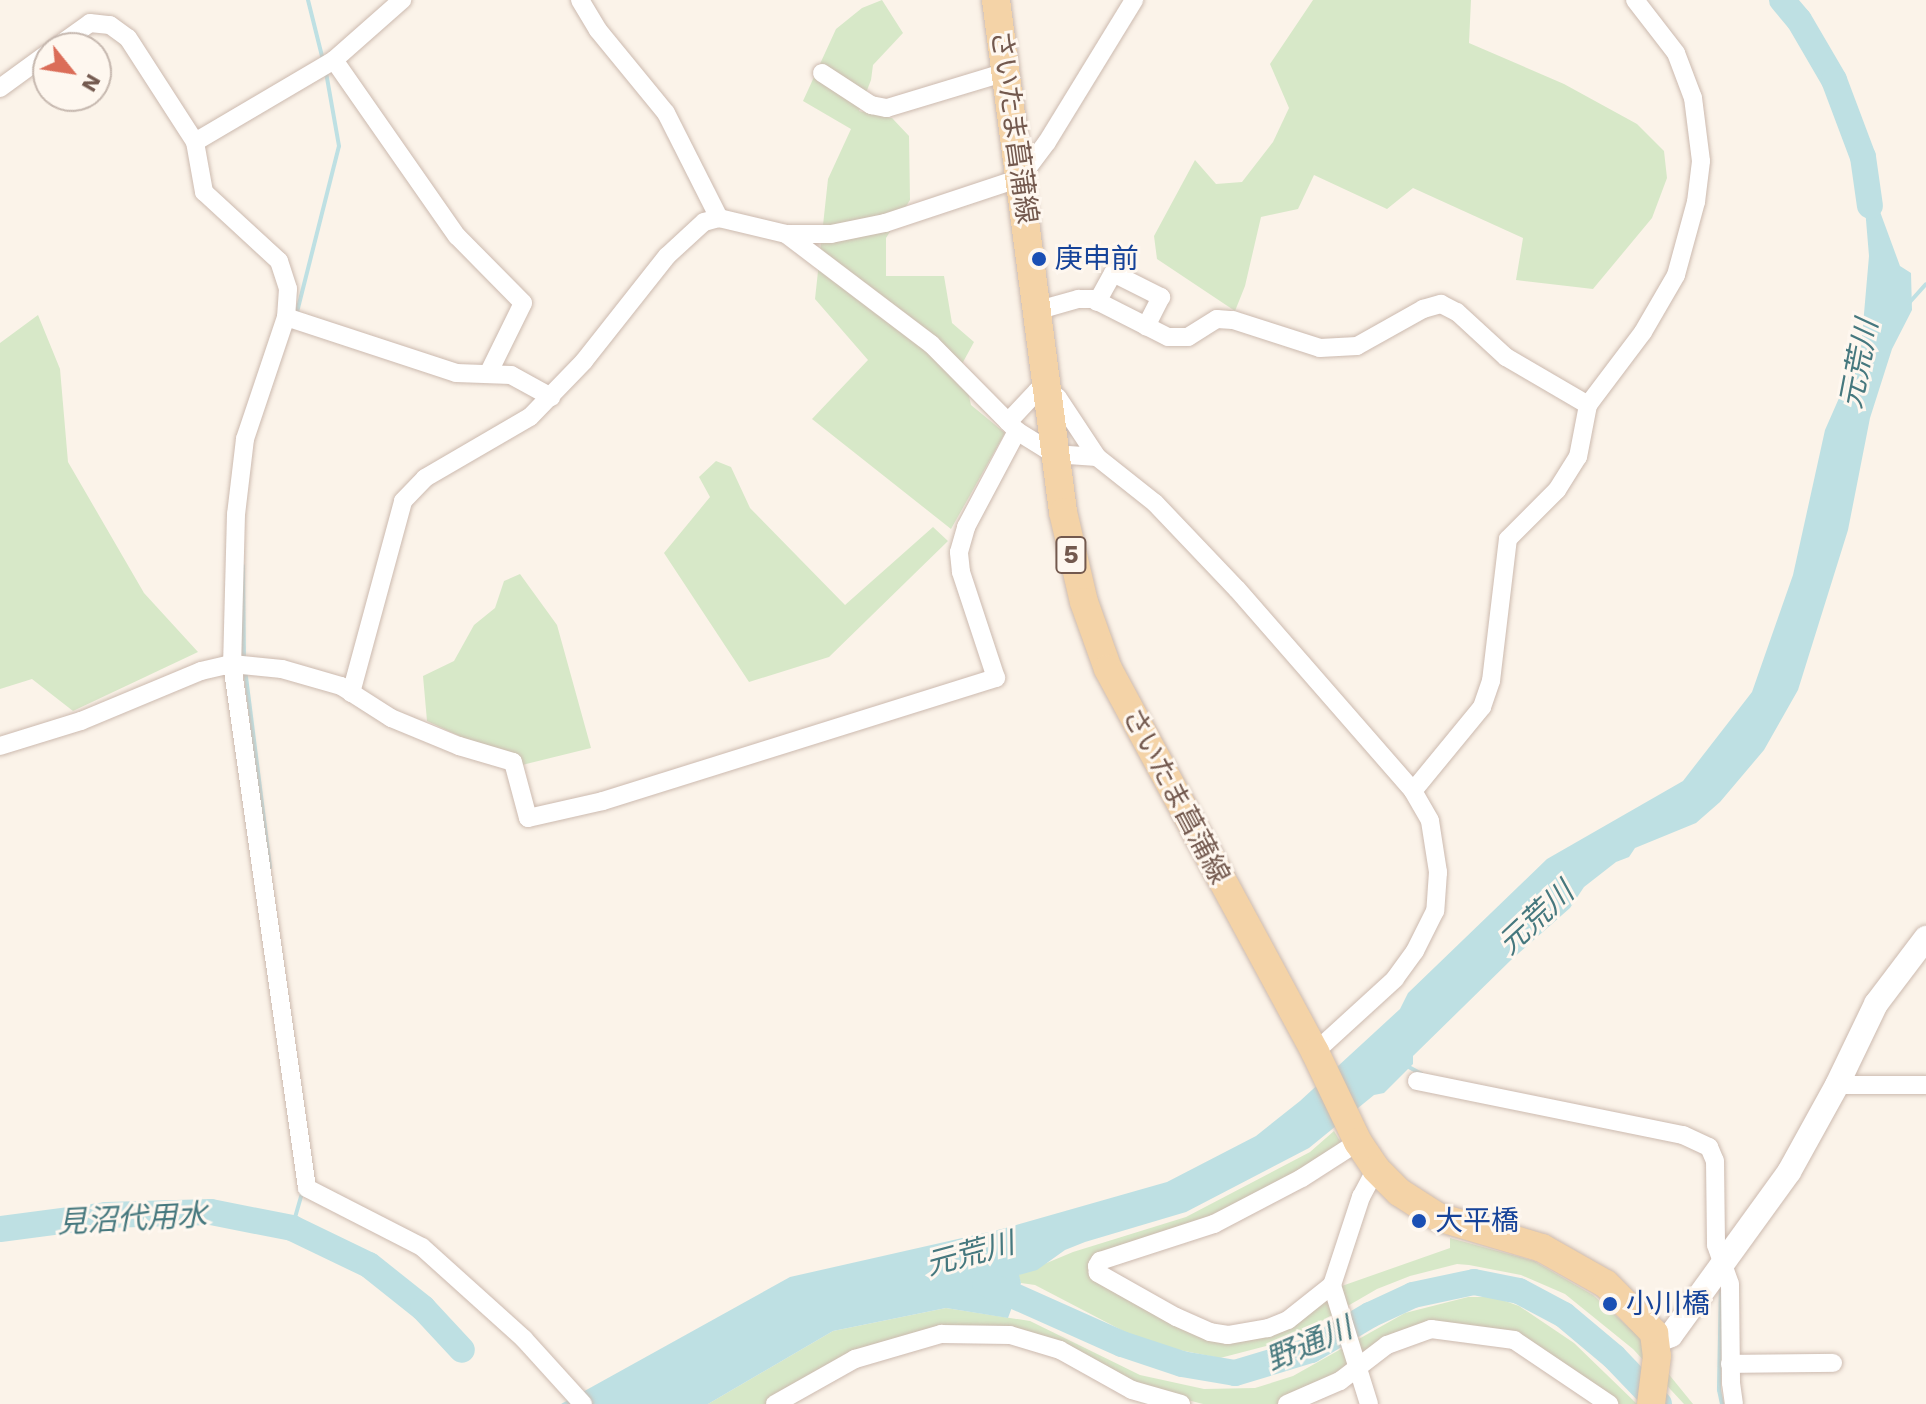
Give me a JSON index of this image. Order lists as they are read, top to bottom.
{
  "streets": {
    "main road": ["さいたま菖蒲線", "5"]
  },
  "water": ["元荒川", "見沼代用水", "野通川"],
  "places": ["庚申前", "大平橋", "小川橋"],
  "north": "bottom right"
}
